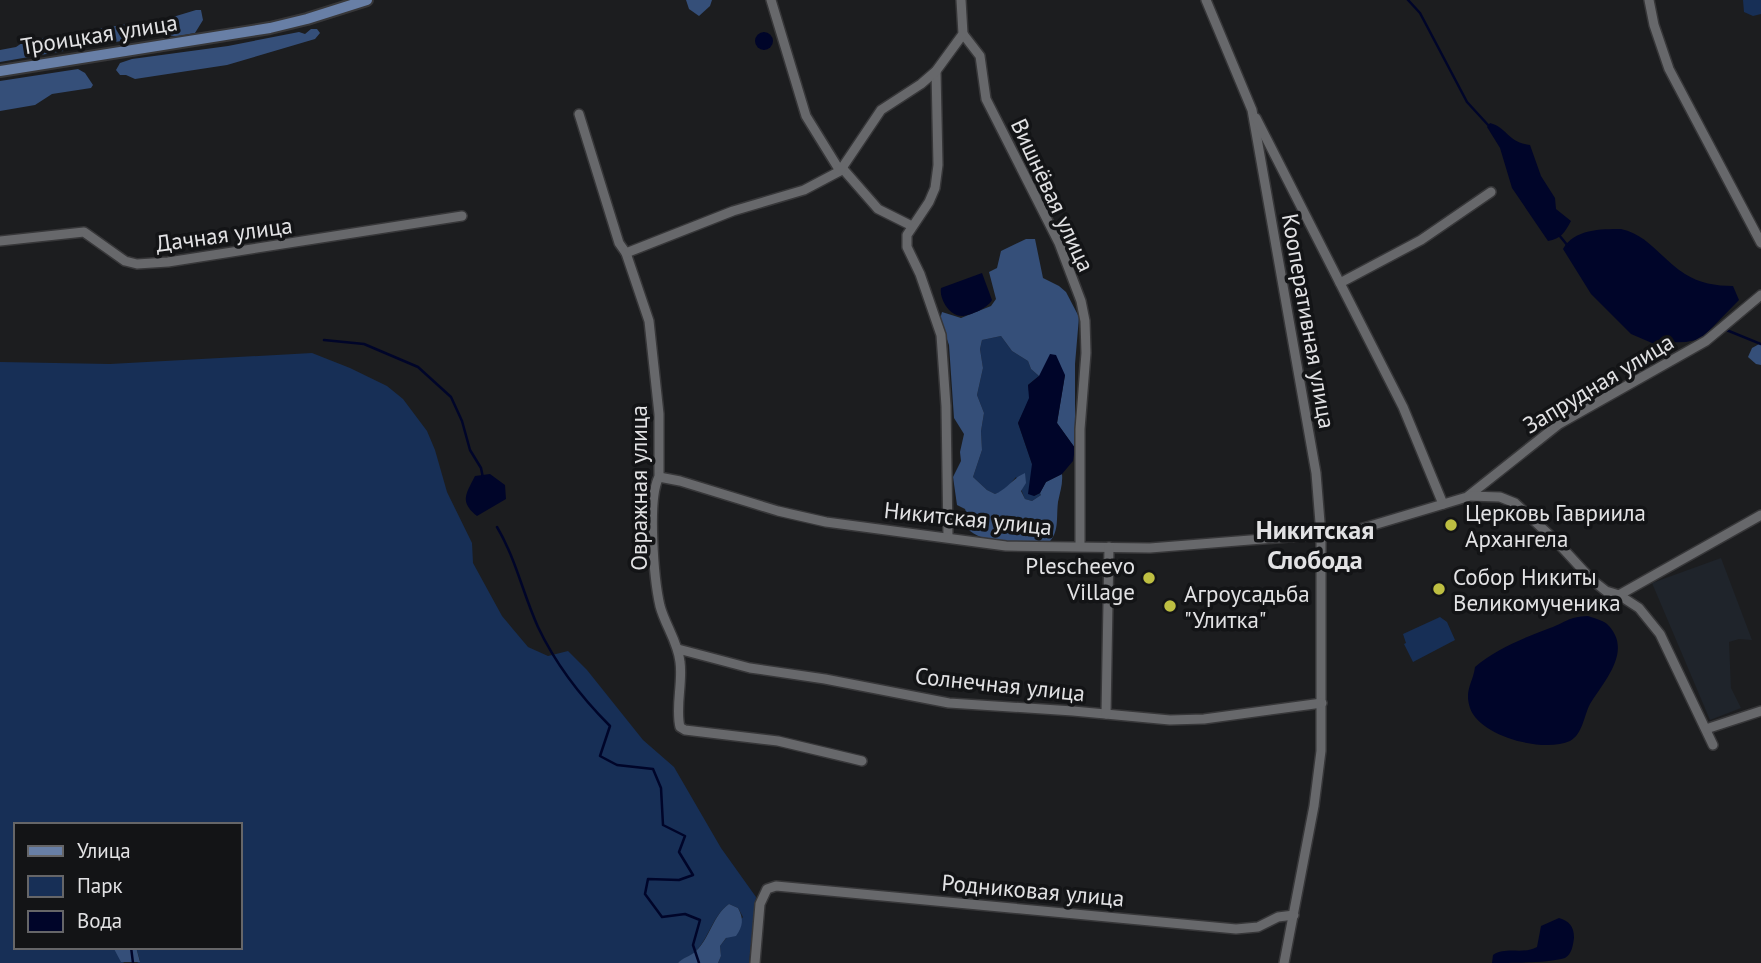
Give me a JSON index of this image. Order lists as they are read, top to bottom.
{
  "streets": {
    "main road": ["Троицкая улица"],
    "street": [
      "Вишнёвая улица",
      "Дачная улица",
      "Кооперативная улица",
      "Запрудная улица",
      "Овражная улица",
      "Никитская улица",
      "Солнечная улица",
      "Родниковая улица"
    ]
  },
  "crossings": [
    ["Вишнёвая улица", "Никитская улица"],
    ["Кооперативная улица", "Запрудная улица"],
    ["Кооперативная улица", "Никитская улица"],
    ["Кооперативная улица", "Солнечная улица"],
    ["Кооперативная улица", "Родниковая улица"],
    ["Запрудная улица", "Никитская улица"],
    ["Овражная улица", "Никитская улица"],
    ["Овражная улица", "Солнечная улица"]
  ],
  "districts": ["Никитская Слобода"],
  "places": [
    "Церковь Гавриила Архангела",
    "Plescheevo Village",
    "Собор Никиты Великомученика",
    "Агроусадьба \"Улитка\""
  ],
  "legend": ["Улица", "Парк", "Вода"]
}
